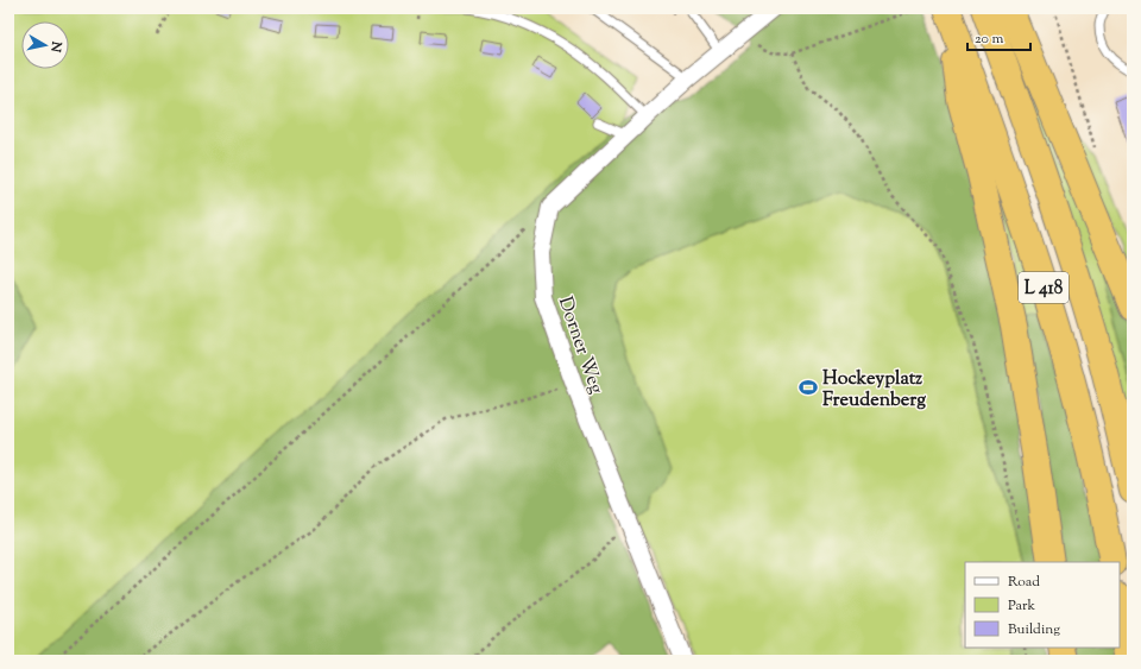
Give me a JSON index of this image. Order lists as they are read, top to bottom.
{
  "streets": {
    "highway": ["L 418"],
    "street": ["Dorner Weg"]
  },
  "places": {
    "sports": ["Hockeyplatz Freudenberg"]
  },
  "legend": ["Road", "Park", "Building"],
  "scale_bar": "20 m",
  "north": "right"
}
